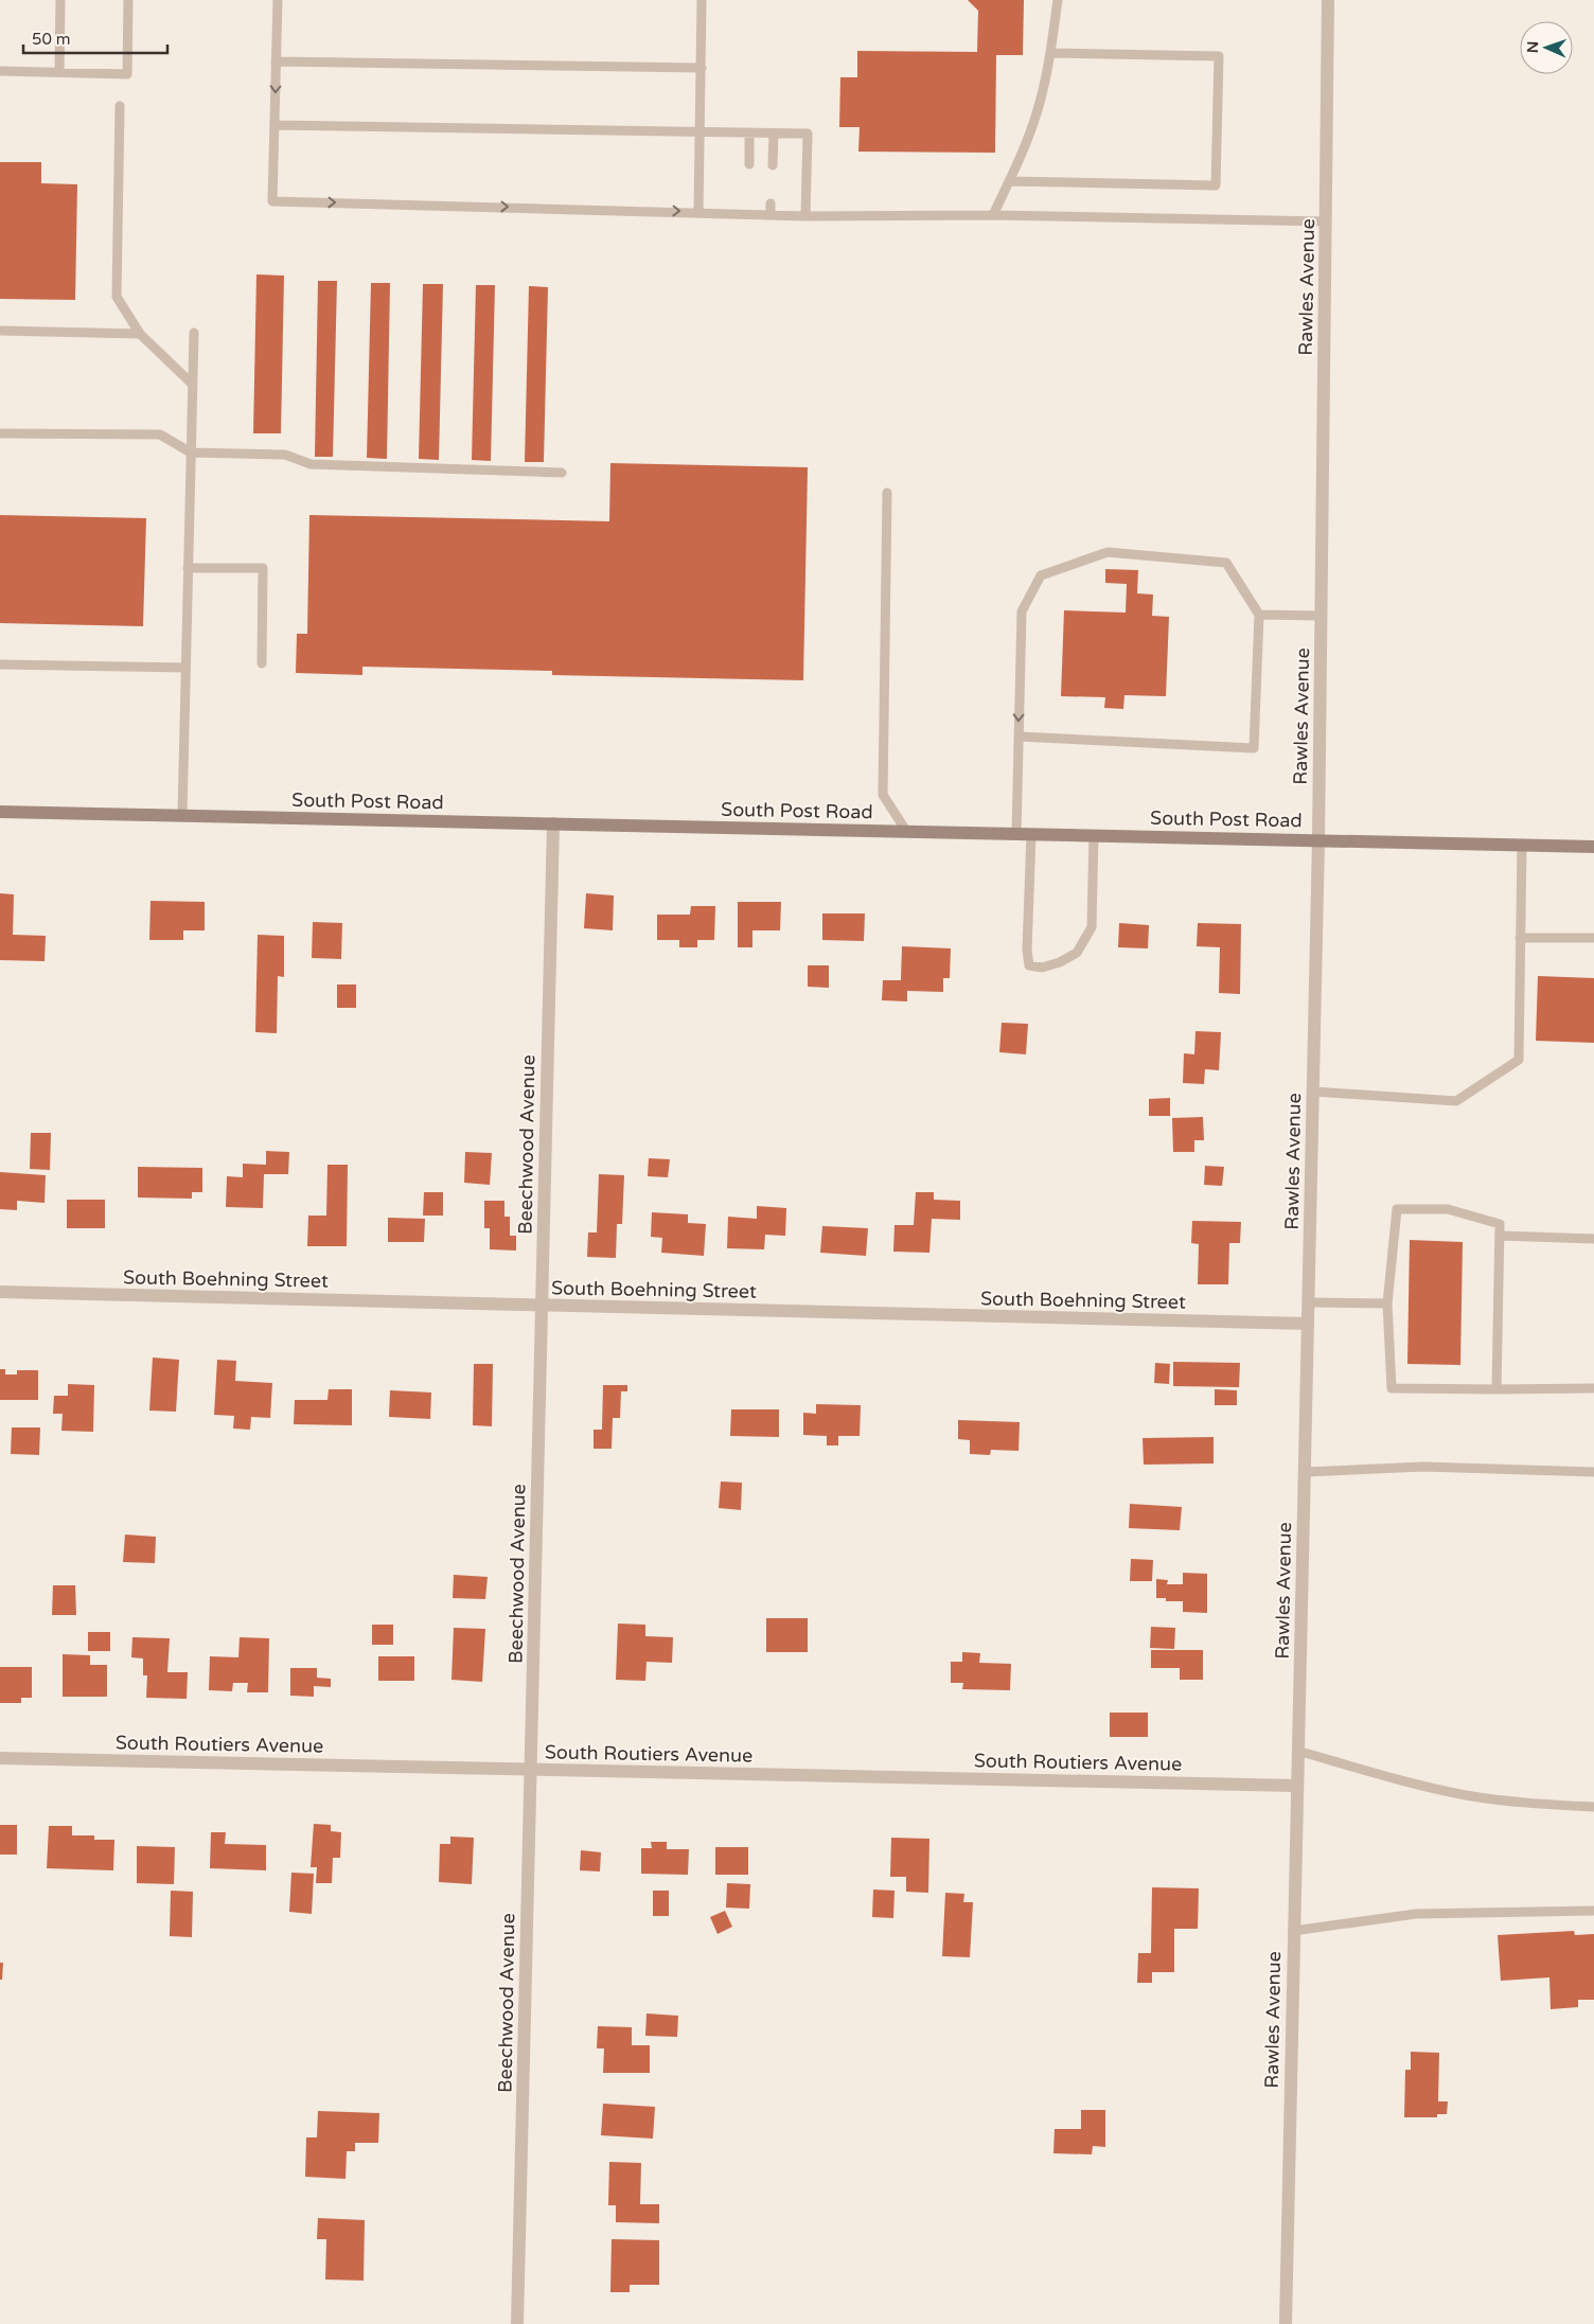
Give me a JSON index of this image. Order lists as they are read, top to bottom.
{
  "streets": {
    "main road": ["South Post Road"],
    "street": [
      "Rawles Avenue",
      "Beechwood Avenue",
      "South Boehning Street",
      "South Routiers Avenue"
    ]
  },
  "crossings": [
    ["Rawles Avenue", "South Post Road"],
    ["Rawles Avenue", "South Boehning Street"],
    ["Rawles Avenue", "South Routiers Avenue"],
    ["South Post Road", "Beechwood Avenue"],
    ["Beechwood Avenue", "South Boehning Street"],
    ["Beechwood Avenue", "South Routiers Avenue"]
  ],
  "scale_bar": "50 m",
  "north": "left"
}
